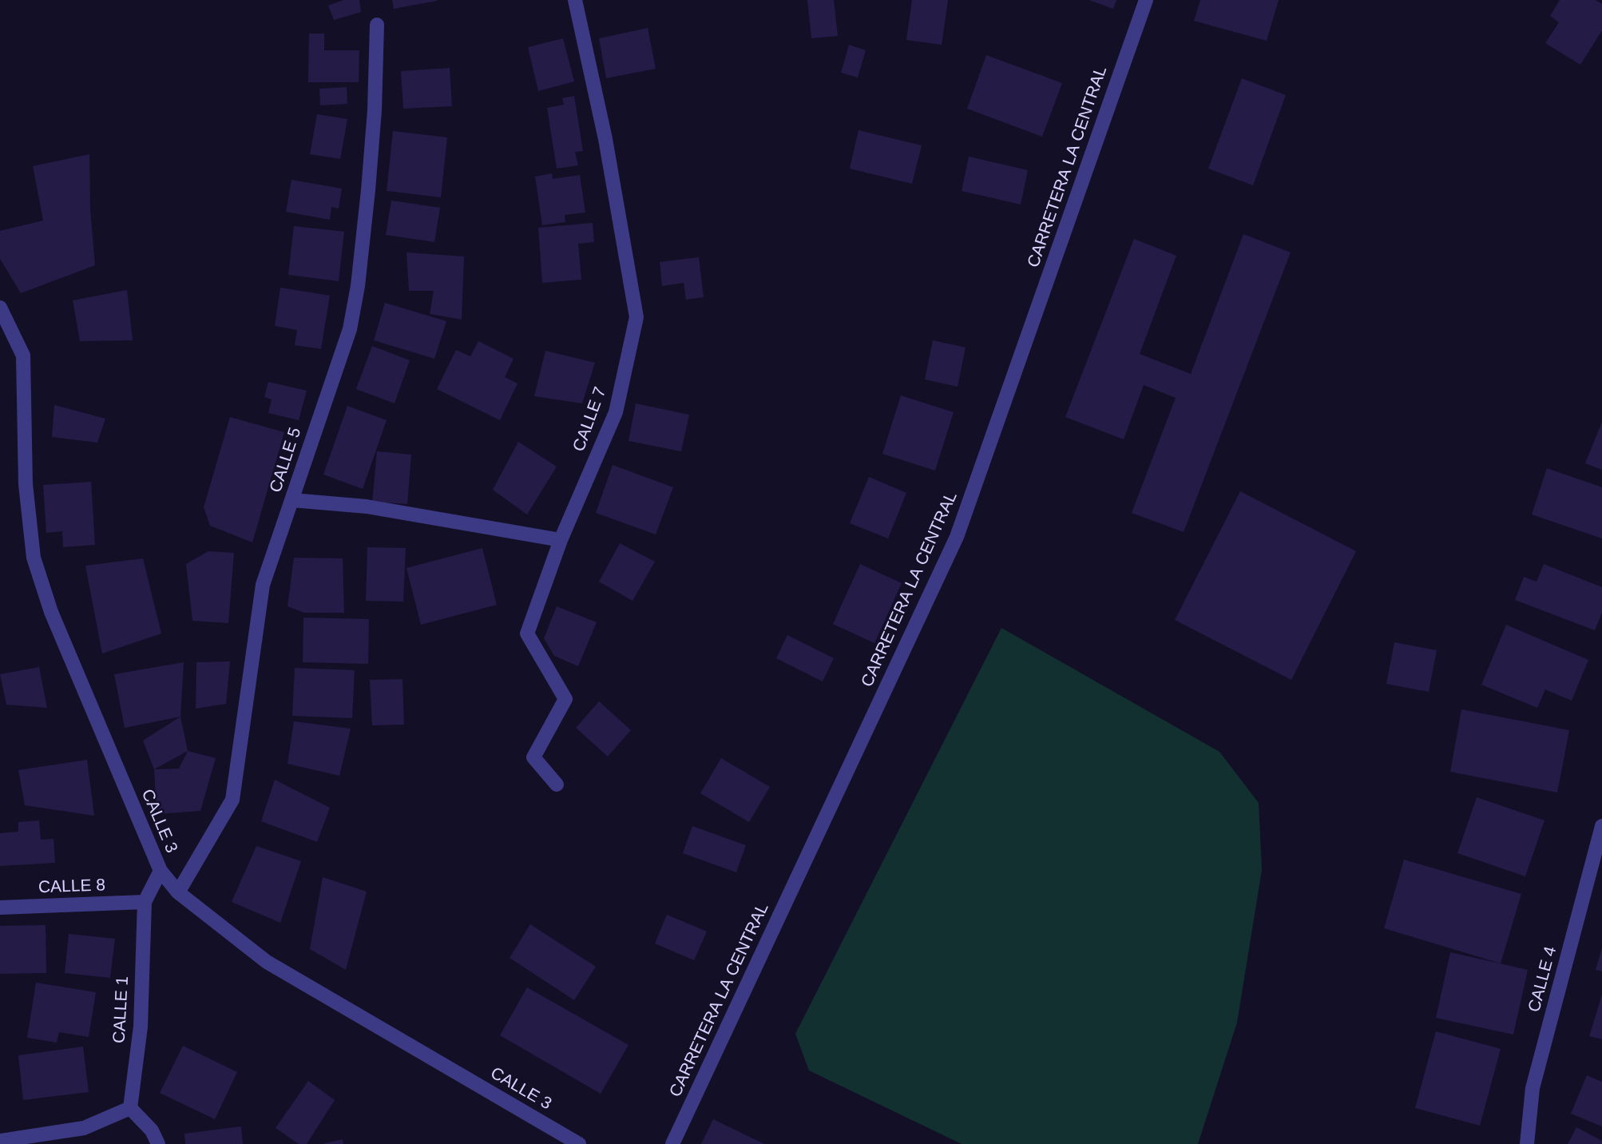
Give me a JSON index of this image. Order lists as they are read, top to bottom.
{
  "streets": {
    "street": [
      "CARRETERA LA CENTRAL",
      "CALLE 7",
      "CALLE 5",
      "CALLE 3",
      "CALLE 8",
      "CALLE 4",
      "CALLE 1"
    ]
  },
  "crossings": [
    ["CALLE 5", "CALLE 3"],
    ["CALLE 3", "CALLE 1"],
    ["CALLE 8", "CALLE 1"]
  ]
}
